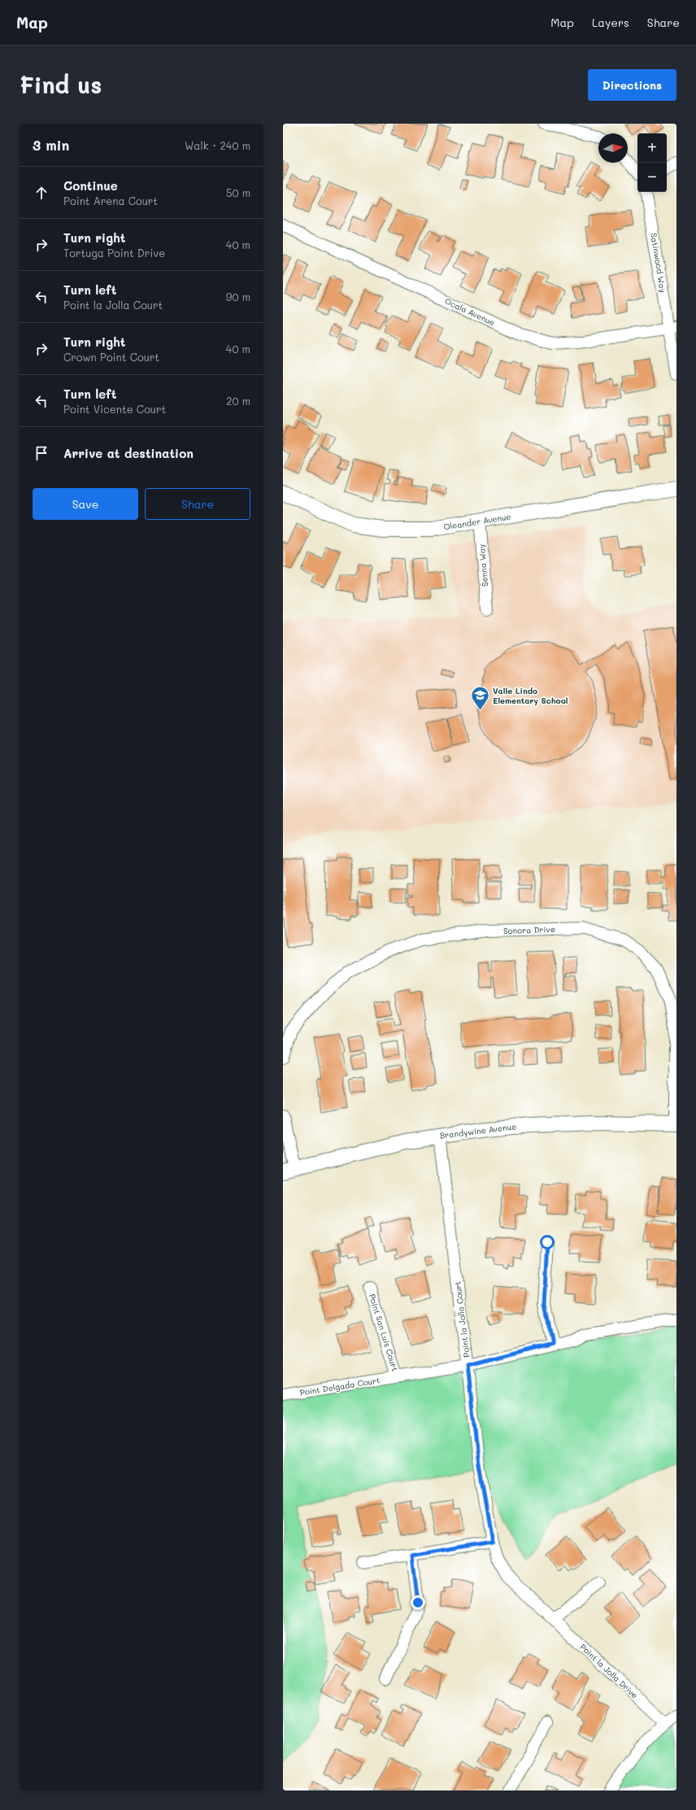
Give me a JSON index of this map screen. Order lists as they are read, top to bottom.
{
  "streets": {
    "street": [
      "Satinwood Way",
      "Ocala Avenue",
      "Oleander Avenue",
      "Senna Way",
      "Sonora Drive",
      "Brandywine Avenue",
      "Point la Jolla Court",
      "Point San Luis Court",
      "Point Delgada Court",
      "Point la Jolla Drive"
    ]
  },
  "crossings": [
    ["Satinwood Way", "Ocala Avenue"],
    ["Oleander Avenue", "Senna Way"],
    ["Sonora Drive", "Brandywine Avenue"],
    ["Brandywine Avenue", "Point la Jolla Court"],
    ["Point la Jolla Court", "Point Delgada Court"],
    ["Point la Jolla Court", "Point la Jolla Drive"],
    ["Point San Luis Court", "Point Delgada Court"]
  ],
  "places": {
    "school or university": ["Valle Lindo Elementary School"]
  },
  "north": "right",
  "page": {
    "header": "Map",
    "nav": ["Map", "Layers", "Share"],
    "buttons": [
      "Directions",
      ["Save", "Share"]
    ],
    "title": "Find us",
    "heading": ["3 min", "Walk · 240 m"],
    "map_buttons": ["+", "−"],
    "list": [
      ["Continue", "Point Arena Court", "50 m"],
      ["Turn right", "Tortuga Point Drive", "40 m"],
      ["Turn left", "Point la Jolla Court", "90 m"],
      ["Turn right", "Crown Point Court", "40 m"],
      ["Turn left", "Point Vicente Court", "20 m"],
      "Arrive at destination"
    ]
  }
}
